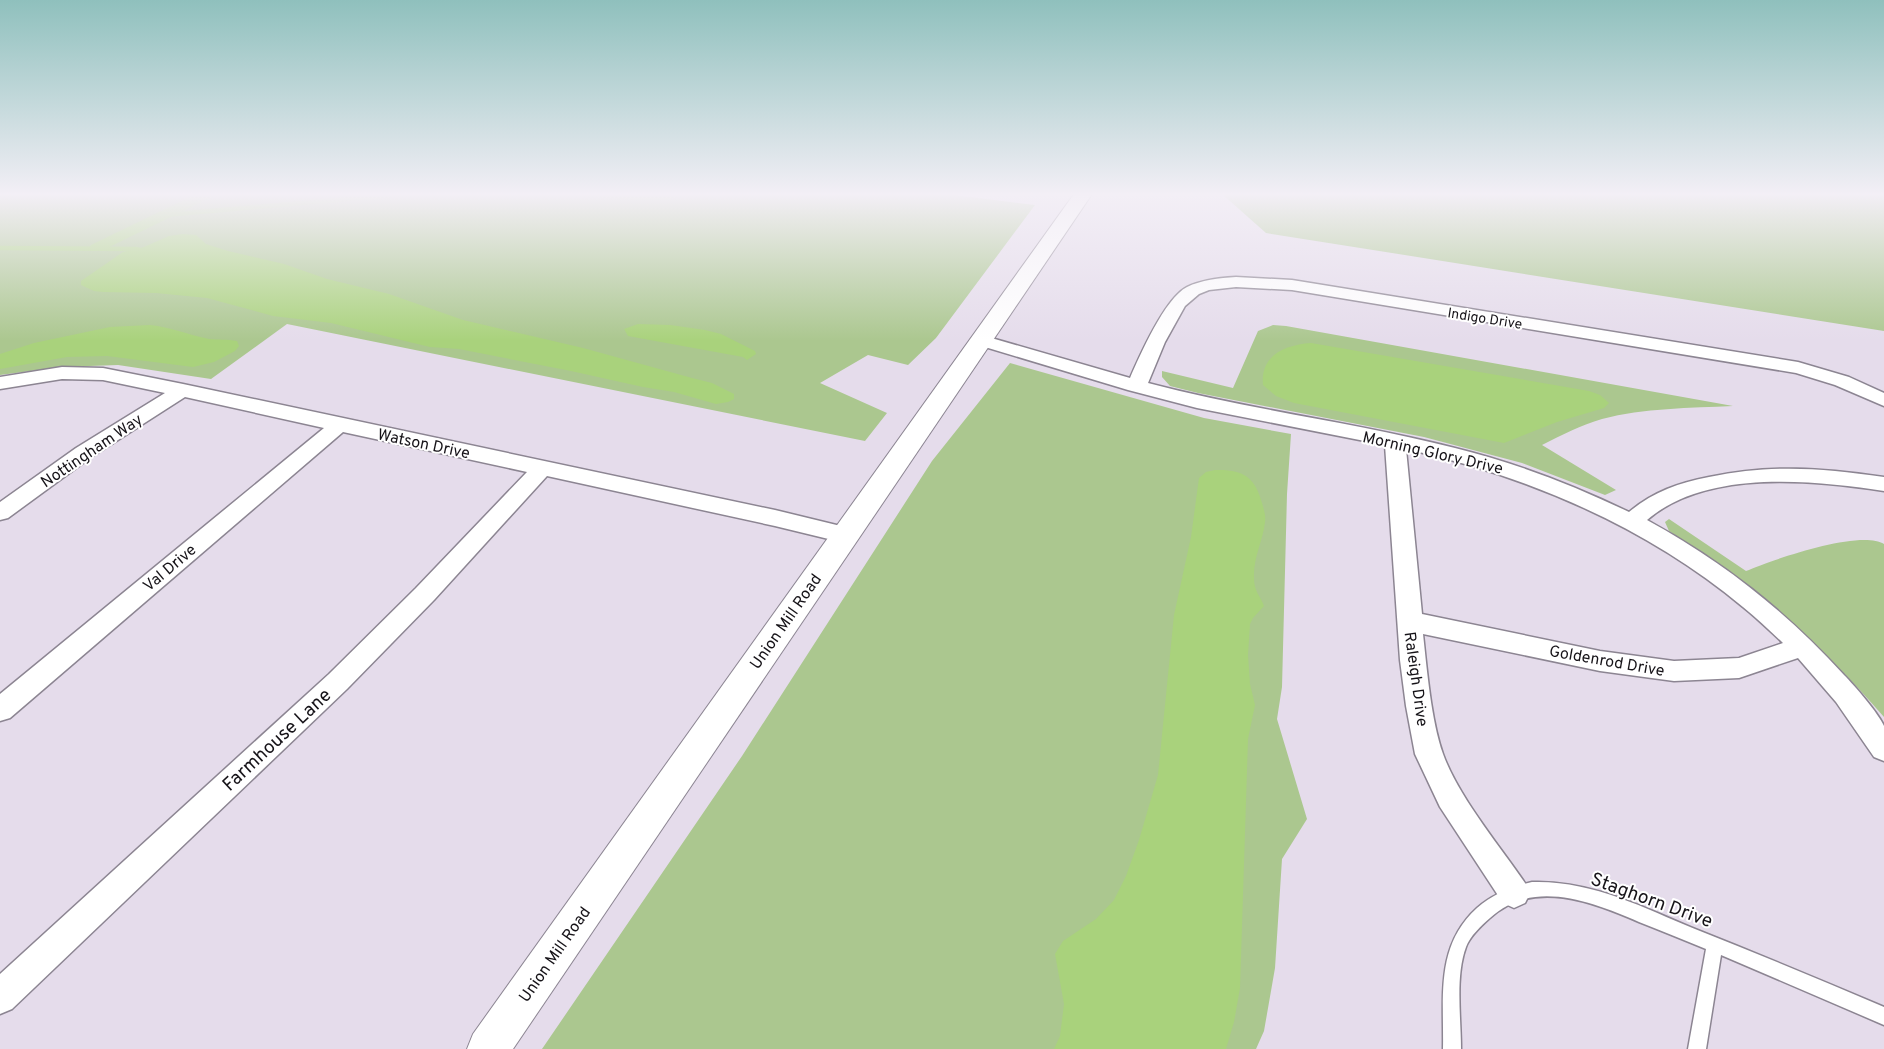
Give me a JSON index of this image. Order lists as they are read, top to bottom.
{
  "streets": {
    "street": [
      "Indigo Drive",
      "Watson Drive",
      "Nottingham Way",
      "Morning Glory Drive",
      "Val Drive",
      "Union Mill Road",
      "Goldenrod Drive",
      "Raleigh Drive",
      "Farmhouse Lane"
    ],
    "lane": ["Staghorn Drive"]
  },
  "crossings": [
    ["Indigo Drive", "Morning Glory Drive"],
    ["Watson Drive", "Nottingham Way"],
    ["Watson Drive", "Val Drive"],
    ["Watson Drive", "Union Mill Road"],
    ["Watson Drive", "Farmhouse Lane"],
    ["Morning Glory Drive", "Union Mill Road"],
    ["Morning Glory Drive", "Goldenrod Drive"],
    ["Morning Glory Drive", "Raleigh Drive"],
    ["Goldenrod Drive", "Raleigh Drive"],
    ["Raleigh Drive", "Staghorn Drive"]
  ]
}
